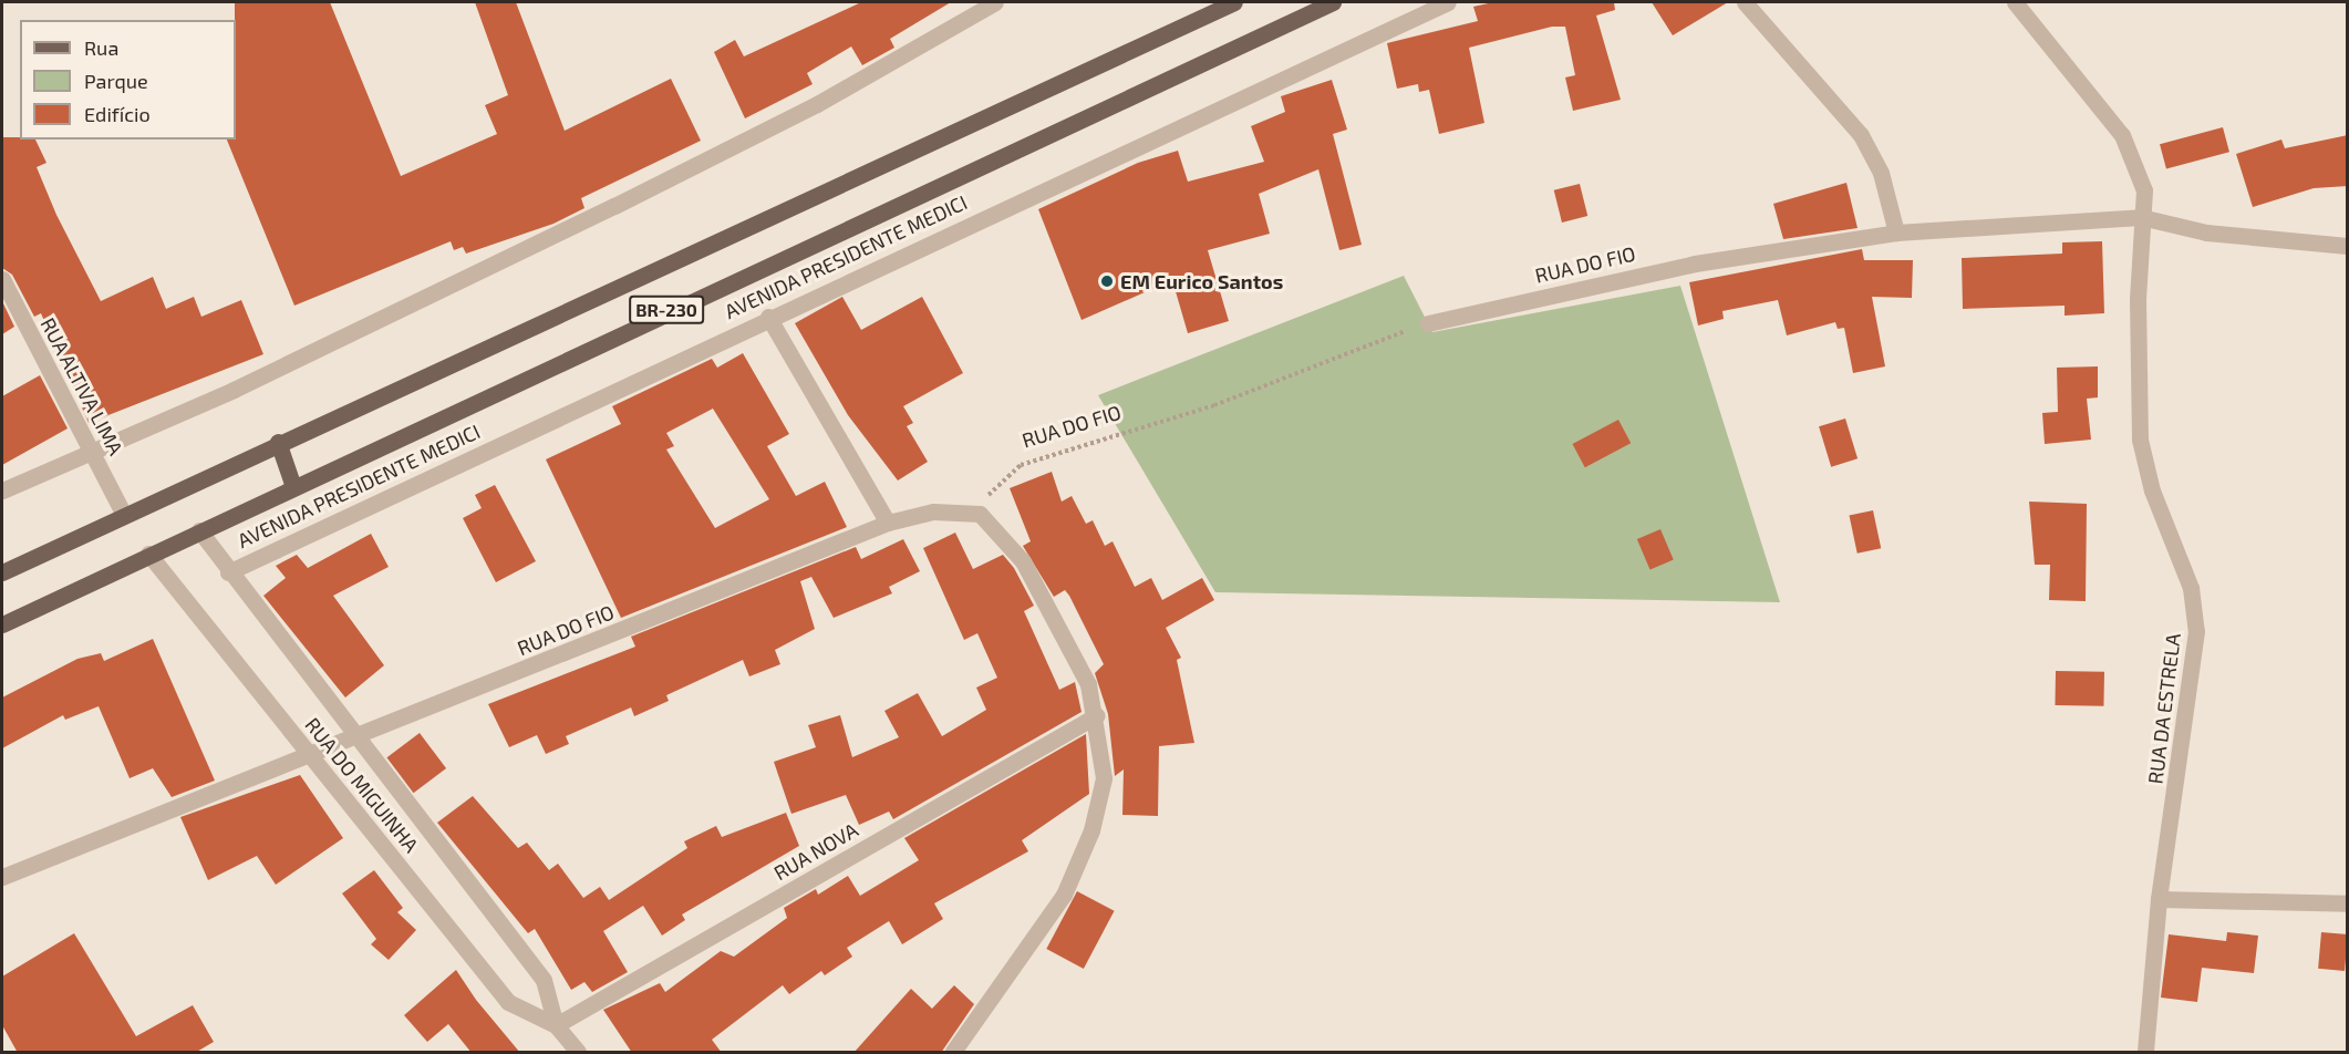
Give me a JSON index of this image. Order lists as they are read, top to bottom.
{
  "streets": {
    "main road": ["BR-230"],
    "street": [
      "AVENIDA PRESIDENTE MEDICI",
      "RUA DO FIO",
      "RUA ALTIVA LIMA",
      "RUA DA ESTRELA",
      "RUA DO MIGUINHA",
      "RUA NOVA"
    ]
  },
  "crossings": [
    ["AVENIDA PRESIDENTE MEDICI", "RUA DO MIGUINHA"],
    ["RUA DO FIO", "RUA DA ESTRELA"],
    ["RUA DO FIO", "RUA DO MIGUINHA"],
    ["BR-230", "RUA ALTIVA LIMA"],
    ["BR-230", "RUA DO MIGUINHA"],
    ["RUA DO MIGUINHA", "RUA NOVA"]
  ],
  "places": ["EM Eurico Santos"],
  "legend": ["Rua", "Parque", "Edifício"]
}
